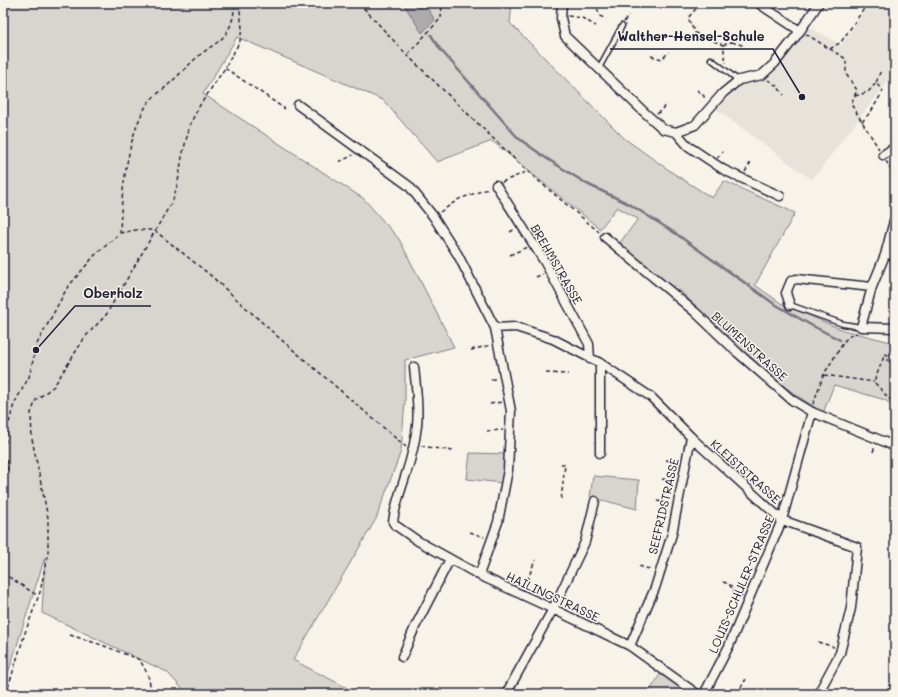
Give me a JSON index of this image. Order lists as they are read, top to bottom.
{
  "streets": {
    "street": [
      "BREHMSTRASSE",
      "BLUMENSTRASSE",
      "KLEISTSTRASSE",
      "SEEFRIDSTRASSE",
      "LOUIS-SCHULER-STRASSE",
      "HAILINGSTRASSE"
    ]
  },
  "crossings": [
    ["BREHMSTRASSE", "KLEISTSTRASSE"],
    ["BLUMENSTRASSE", "LOUIS-SCHULER-STRASSE"],
    ["KLEISTSTRASSE", "SEEFRIDSTRASSE"],
    ["KLEISTSTRASSE", "LOUIS-SCHULER-STRASSE"],
    ["SEEFRIDSTRASSE", "HAILINGSTRASSE"]
  ],
  "places": ["Walther-Hensel-Schule", "Oberholz"]
}
